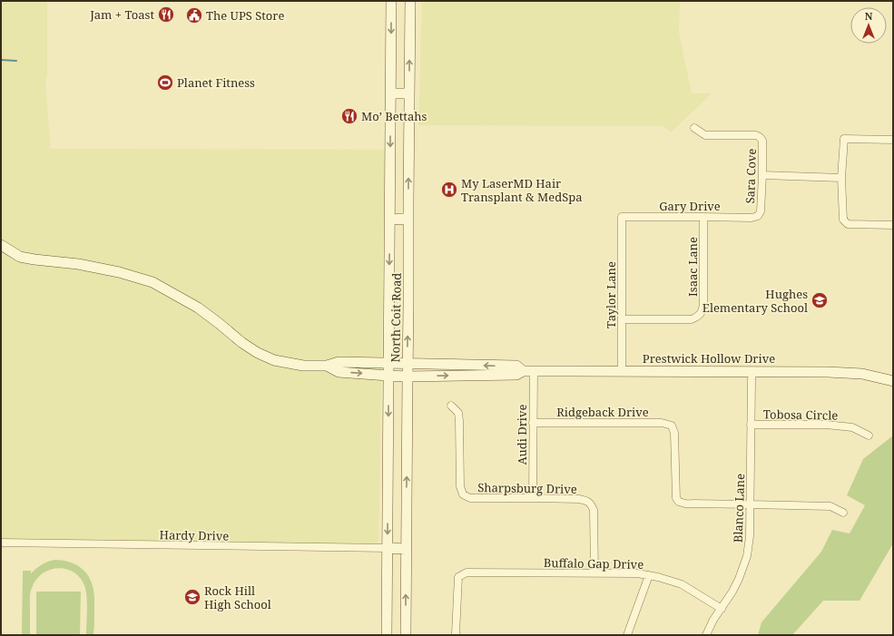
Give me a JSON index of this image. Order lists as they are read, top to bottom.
{
  "streets": {
    "main road": ["North Coit Road", "Prestwick Hollow Drive"],
    "street": [
      "Sara Cove",
      "Gary Drive",
      "Isaac Lane",
      "Taylor Lane",
      "Ridgeback Drive",
      "Tobosa Circle",
      "Audi Drive",
      "Sharpsburg Drive",
      "Blanco Lane",
      "Hardy Drive",
      "Buffalo Gap Drive"
    ]
  },
  "crossings": [
    ["Sara Cove", "Gary Drive"],
    ["Gary Drive", "Isaac Lane"],
    ["Gary Drive", "Taylor Lane"],
    ["Isaac Lane", "Taylor Lane"],
    ["Taylor Lane", "Prestwick Hollow Drive"],
    ["North Coit Road", "Prestwick Hollow Drive"],
    ["North Coit Road", "Hardy Drive"],
    ["Prestwick Hollow Drive", "Audi Drive"],
    ["Prestwick Hollow Drive", "Blanco Lane"],
    ["Ridgeback Drive", "Audi Drive"],
    ["Ridgeback Drive", "Blanco Lane"],
    ["Tobosa Circle", "Blanco Lane"],
    ["Audi Drive", "Sharpsburg Drive"],
    ["Sharpsburg Drive", "Buffalo Gap Drive"],
    ["Blanco Lane", "Buffalo Gap Drive"]
  ],
  "places": {
    "restaurant": ["Jam + Toast", "Mo’ Bettahs"],
    "public building": ["The UPS Store"],
    "sports": ["Planet Fitness"],
    "hospital": ["My LaserMD Hair Transplant & MedSpa"],
    "school or university": ["Hughes Elementary School", "Rock Hill High School"]
  },
  "north": "top"
}
